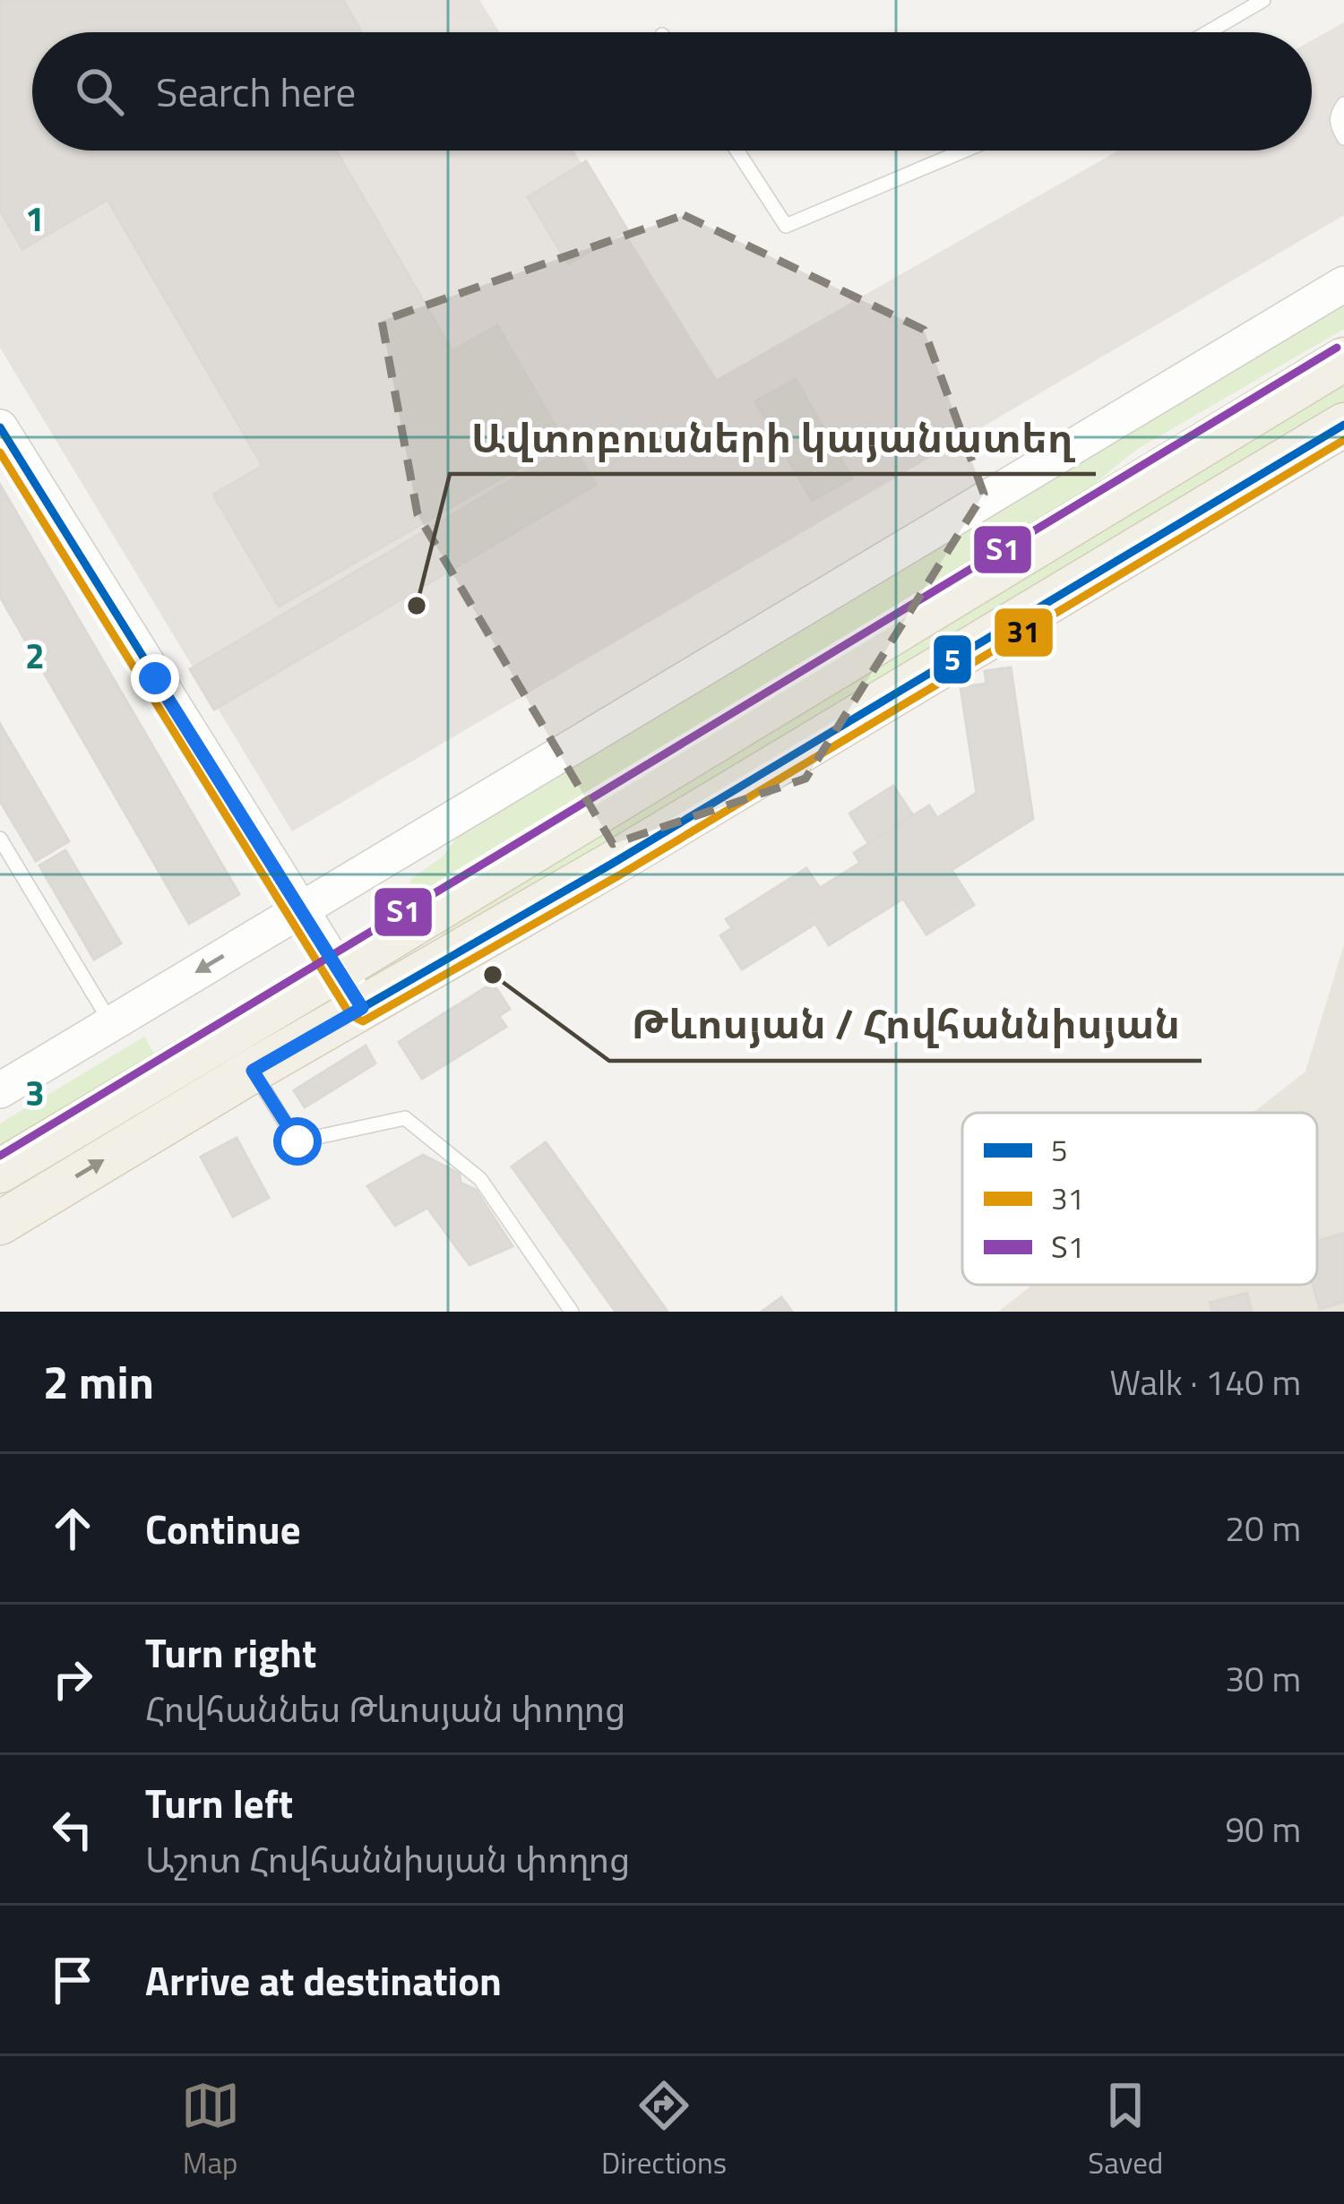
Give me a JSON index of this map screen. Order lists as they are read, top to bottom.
{
  "places": ["Ավտոբուսների կայանատեղ", "Թևոսյան / Հովհաննիսյան"],
  "lines": ["transit line Տ1", "transit line 5", "transit line 31"],
  "legend": ["5", "31", "Տ1"],
  "page": {
    "search": "Search here",
    "heading": ["2 min", "Walk · 140 m"],
    "list": [
      ["Continue", "20 m"],
      ["Turn right", "Հովհաննես Թևոսյան փողոց", "30 m"],
      ["Turn left", "Աշոտ Հովհաննիսյան փողոց", "90 m"],
      "Arrive at destination"
    ],
    "nav": ["Map", "Directions", "Saved"]
  },
  "grid": {
    "rows": ["1", "2", "3"]
  }
}
